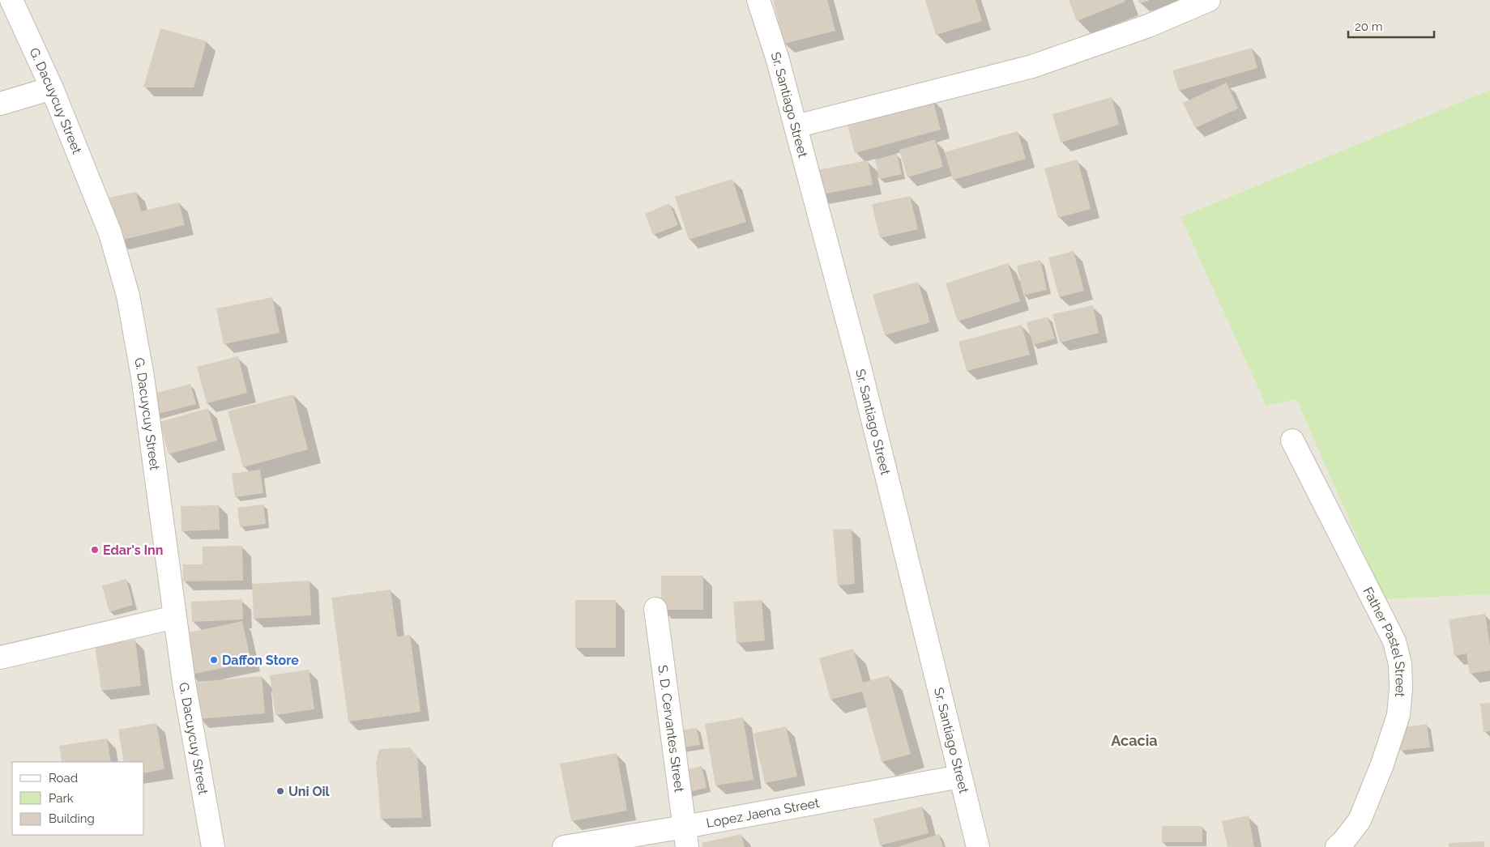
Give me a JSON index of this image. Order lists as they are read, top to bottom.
{
  "streets": {
    "street": [
      "G. Dacuycuy Street",
      "Sr. Santiago Street",
      "Father Pastel Street",
      "S. D. Cervantes Street",
      "Lopez Jaena Street"
    ]
  },
  "crossings": [
    ["Sr. Santiago Street", "Lopez Jaena Street"],
    ["S. D. Cervantes Street", "Lopez Jaena Street"]
  ],
  "districts": ["Acacia"],
  "places": ["Edar's Inn", "Daffon Store", "Uni Oil"],
  "legend": ["Road", "Park", "Building"],
  "scale_bar": "20 m"
}
